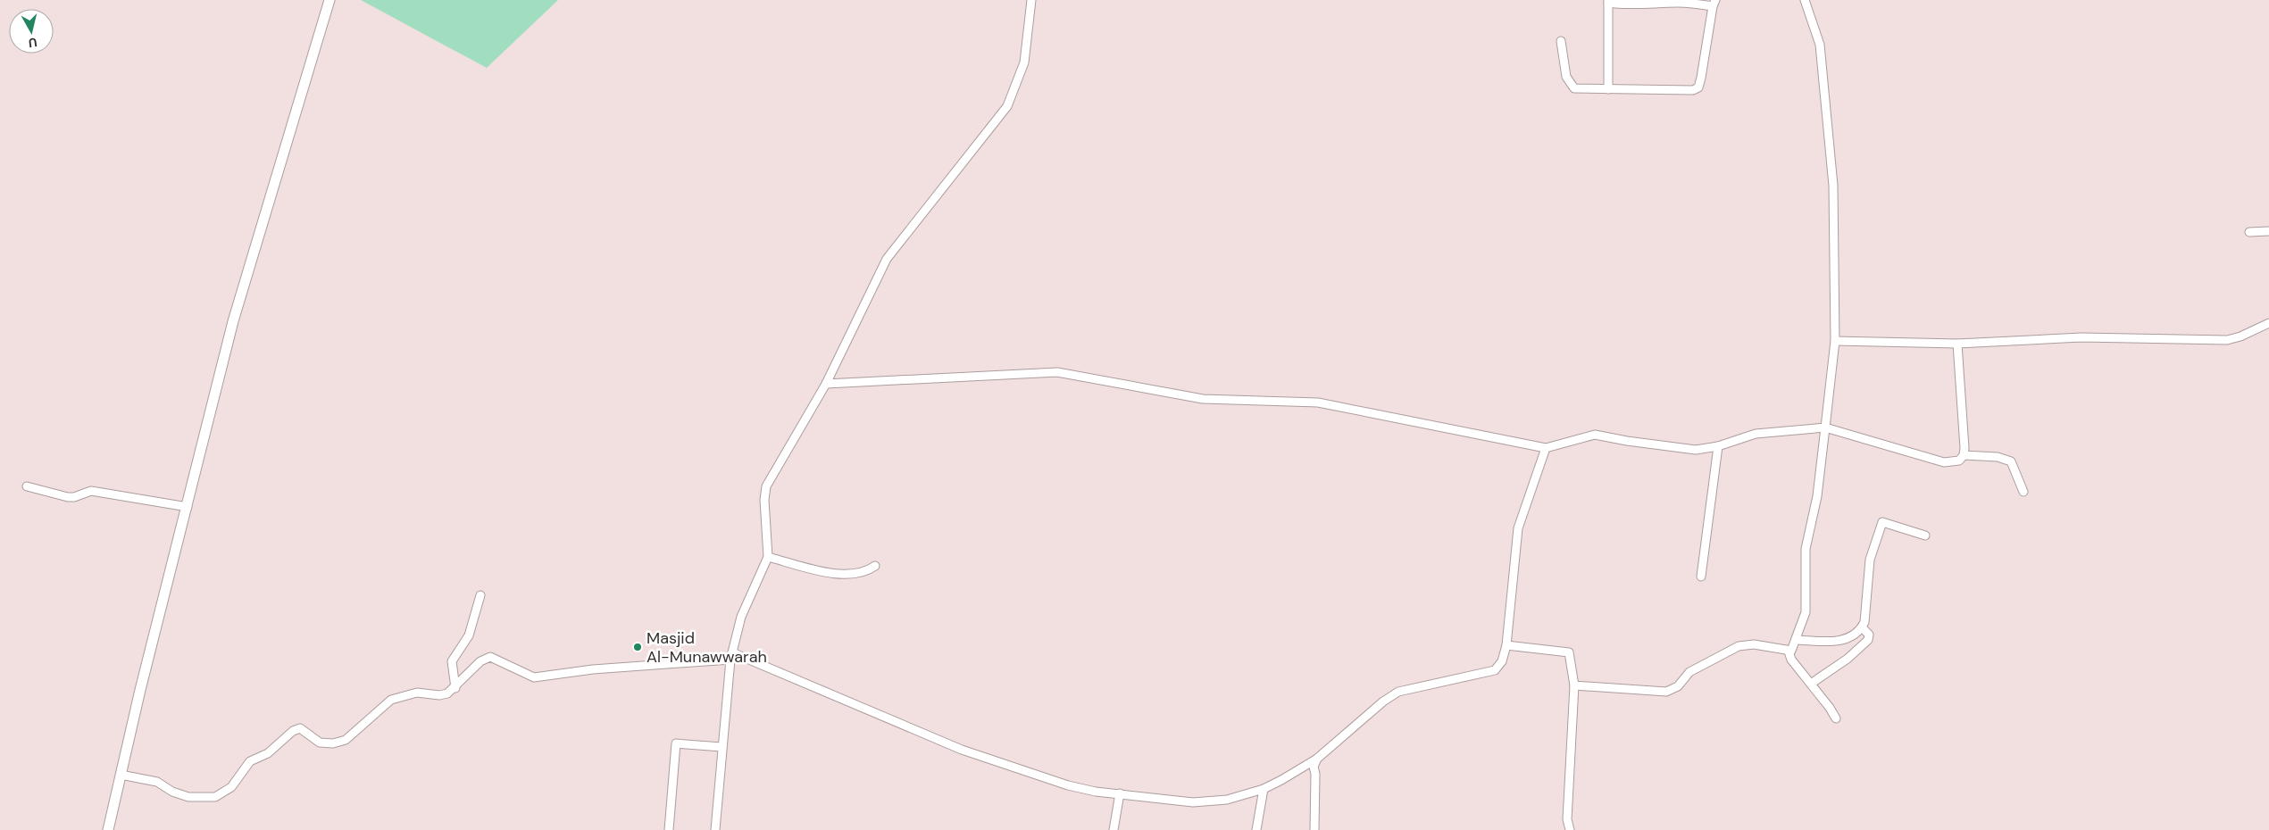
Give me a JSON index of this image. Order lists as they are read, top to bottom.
{
  "places": ["Masjid Al-Munawwarah"],
  "north": "bottom"
}
